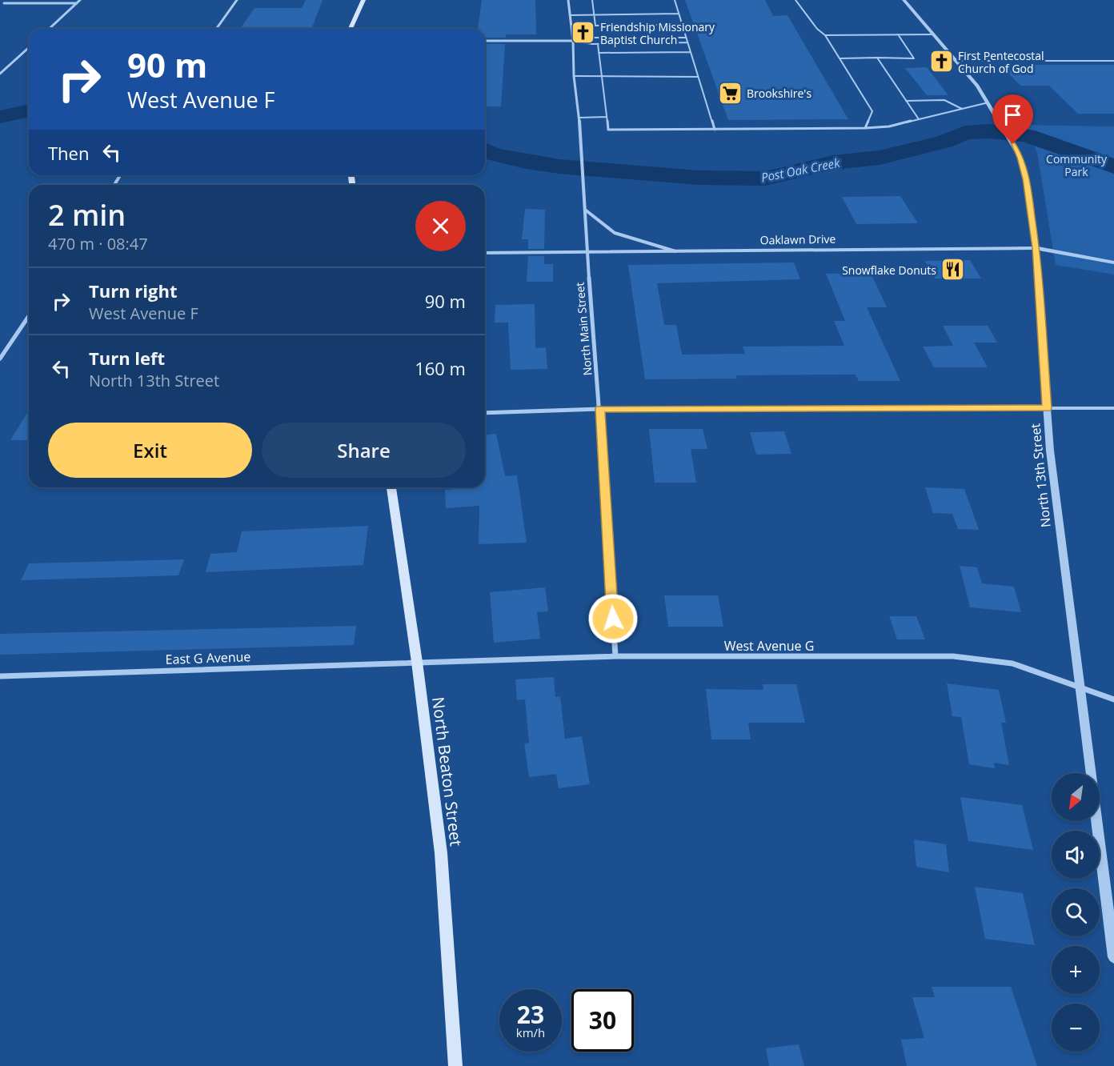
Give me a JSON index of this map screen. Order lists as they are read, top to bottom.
{
  "streets": {
    "main road": ["North Beaton Street"],
    "street": [
      "Oaklawn Drive",
      "North Main Street",
      "North 13th Street",
      "West Avenue G",
      "East G Avenue"
    ]
  },
  "crossings": [
    ["Oaklawn Drive", "North Main Street"],
    ["Oaklawn Drive", "North 13th Street"],
    ["North Main Street", "West Avenue G"],
    ["North 13th Street", "West Avenue G"],
    ["West Avenue G", "East G Avenue"],
    ["West Avenue G", "North Beaton Street"],
    ["East G Avenue", "North Beaton Street"]
  ],
  "water": ["Post Oak Creek"],
  "parks": ["Community Park"],
  "places": {
    "church": ["Friendship Missionary Baptist Church", "First Pentecostal Church of God"],
    "supermarket": ["Brookshire's"],
    "restaurant": ["Snowflake Donuts"]
  },
  "north": "bottom left",
  "page": {
    "turn": ["90 m", "West Avenue F"],
    "then": "Then",
    "heading": ["2 min", "470 m · 08:47"],
    "list": [
      {
        "name": "Turn right",
        "note": "West Avenue F",
        "value": "90 m"
      },
      {
        "name": "Turn left",
        "note": "North 13th Street",
        "value": "160 m"
      }
    ],
    "buttons": ["Exit", "Share"],
    "map_buttons": ["+", "−"],
    "speed": "23 km/h",
    "limit": "30"
  }
}
